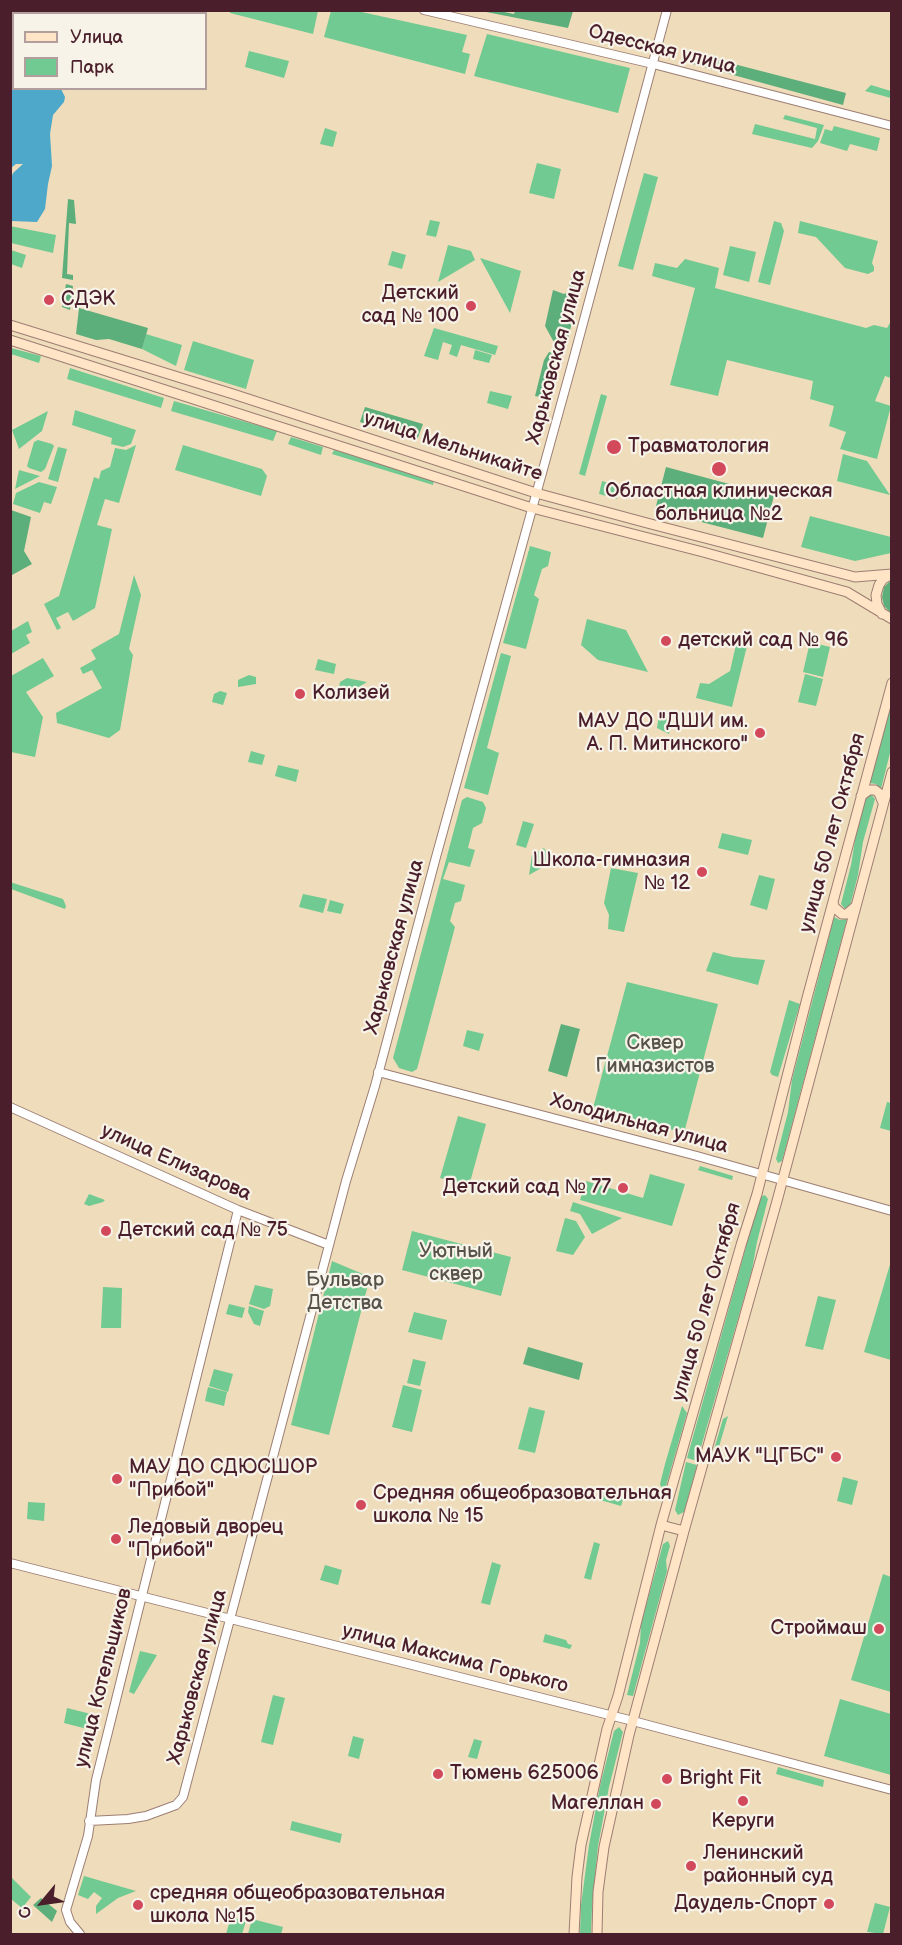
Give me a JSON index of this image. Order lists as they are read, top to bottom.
{
  "streets": {
    "main road": ["улица Мельникайте", "улица 50 лет Октября"],
    "street": [
      "Одесская улица",
      "Харьковская улица",
      "Холодильная улица",
      "улица Елизарова",
      "улица Максима Горького",
      "улица Котельщиков"
    ]
  },
  "crossings": [
    ["Одесская улица", "Харьковская улица"],
    ["Харьковская улица", "улица Мельникайте"],
    ["Харьковская улица", "Холодильная улица"],
    ["Харьковская улица", "улица Елизарова"],
    ["Харьковская улица", "улица Максима Горького"],
    ["Харьковская улица", "улица Котельщиков"],
    ["улица 50 лет Октября", "Холодильная улица"],
    ["улица 50 лет Октября", "улица Максима Горького"],
    ["улица Елизарова", "улица Котельщиков"],
    ["улица Максима Горького", "улица Котельщиков"]
  ],
  "parks": ["Сквер Гимназистов", "Уютный сквер", "Бульвар Детства"],
  "places": [
    "СДЭК",
    "Детский сад № 100",
    "Травматология",
    "Областная клиническая больница №2",
    "детский сад № 96",
    "Колизей",
    "МАУ ДО \"ДШИ им. А. П. Митинского\"",
    "Школа-гимназия № 12",
    "Детский сад № 77",
    "Детский сад № 75",
    "МАУК \"ЦГБС\"",
    "МАУ ДО СДЮСШОР \"Прибой\"",
    "Средняя общеобразовательная школа № 15",
    "Ледовый дворец \"Прибой\"",
    "Строймаш",
    "Тюмень 625006",
    "Bright Fit",
    "Керуги",
    "Магеллан",
    "Ленинский районный суд",
    "Даудель-Спорт",
    "средняя общеобразовательная школа №15"
  ],
  "legend": ["Улица", "Парк"],
  "north": "bottom left"
}
